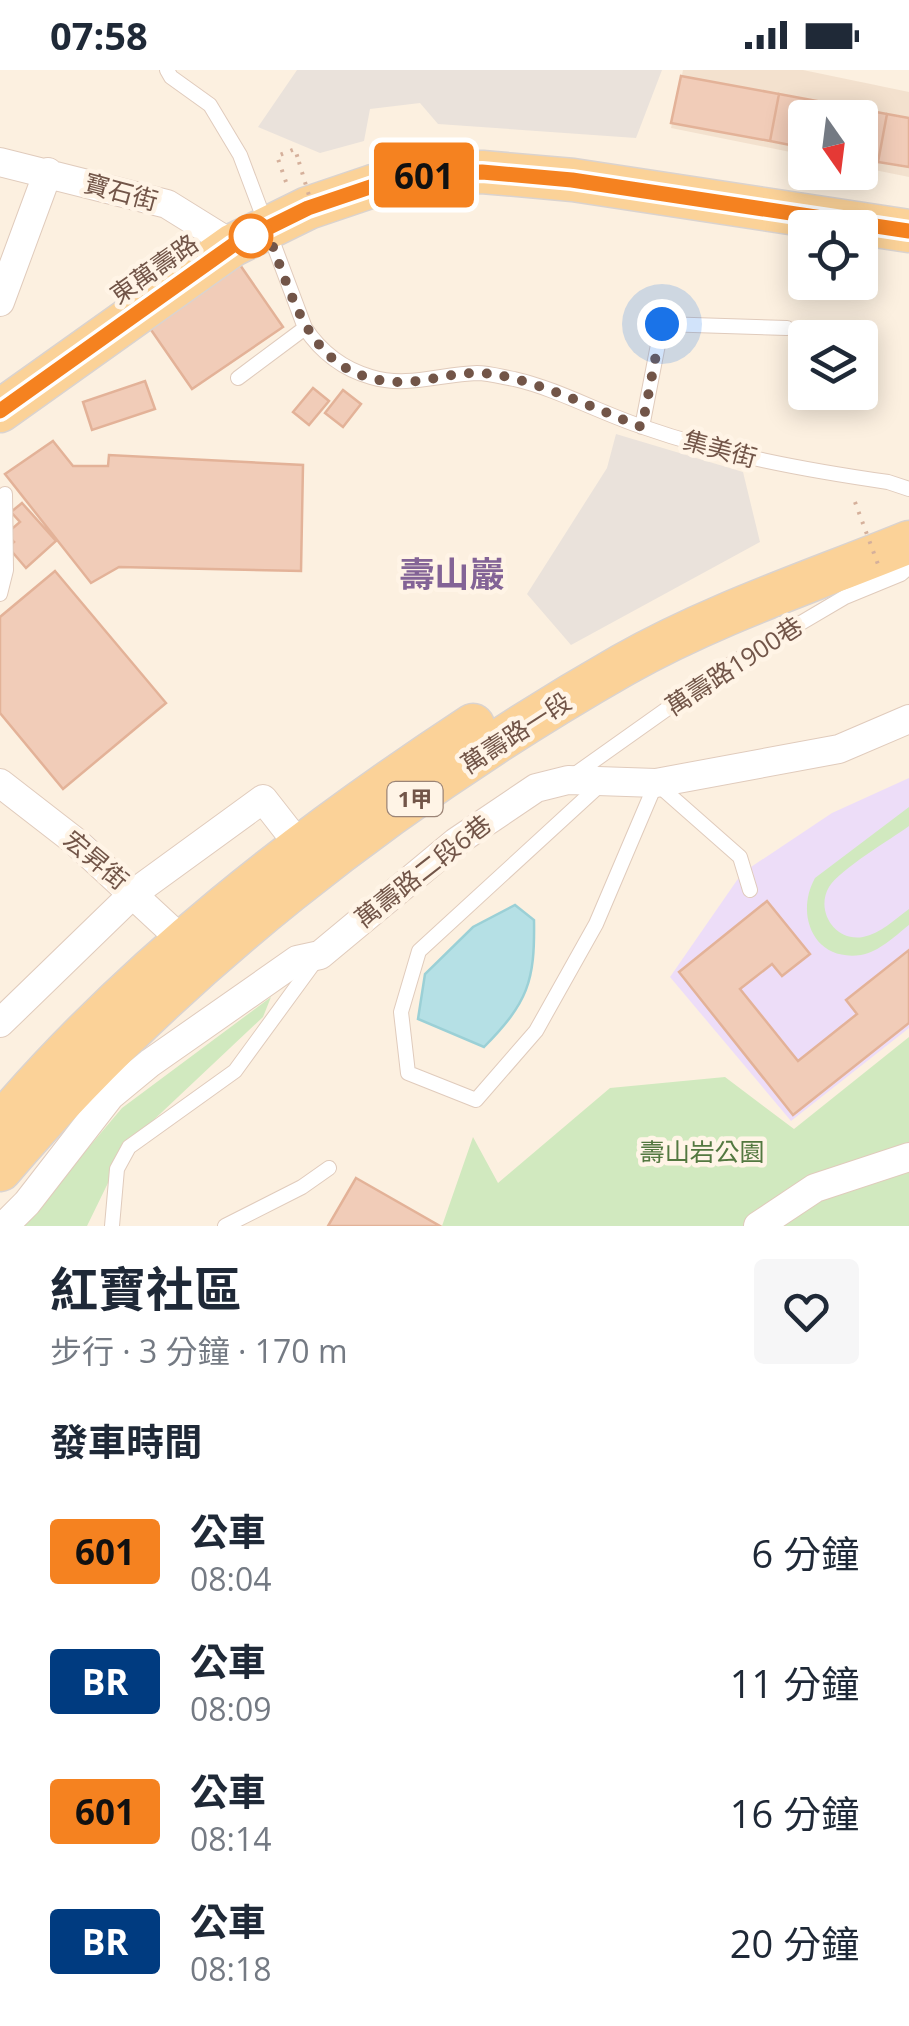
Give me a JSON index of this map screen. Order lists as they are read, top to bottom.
{
  "streets": {
    "main road": ["東萬壽路", "萬壽路一段", "1甲"],
    "street": ["寶石街", "宏昇街", "萬壽路二段6巷"],
    "lane": ["集美街", "萬壽路1900巷"]
  },
  "crossings": [
    ["寶石街", "東萬壽路"],
    ["寶石街", "集美街"],
    ["東萬壽路", "集美街"],
    ["萬壽路1900巷", "萬壽路二段6巷"],
    ["萬壽路一段", "宏昇街"]
  ],
  "districts": ["壽山巖"],
  "parks": ["壽山岩公園"],
  "lines": ["bus line 601"],
  "north": "bottom",
  "page": {
    "status": "07:58",
    "on_map": "601",
    "heading": [
      ["紅寶社區", "步行 · 3 分鐘 · 170 m"],
      "發車時間"
    ],
    "list": [
      {
        "mark": "601",
        "name": "公車",
        "note": "08:04",
        "value": "6 分鐘"
      },
      {
        "mark": "BR",
        "name": "公車",
        "note": "08:09",
        "value": "11 分鐘"
      },
      {
        "mark": "601",
        "name": "公車",
        "note": "08:14",
        "value": "16 分鐘"
      },
      {
        "mark": "BR",
        "name": "公車",
        "note": "08:18",
        "value": "20 分鐘"
      }
    ]
  }
}
